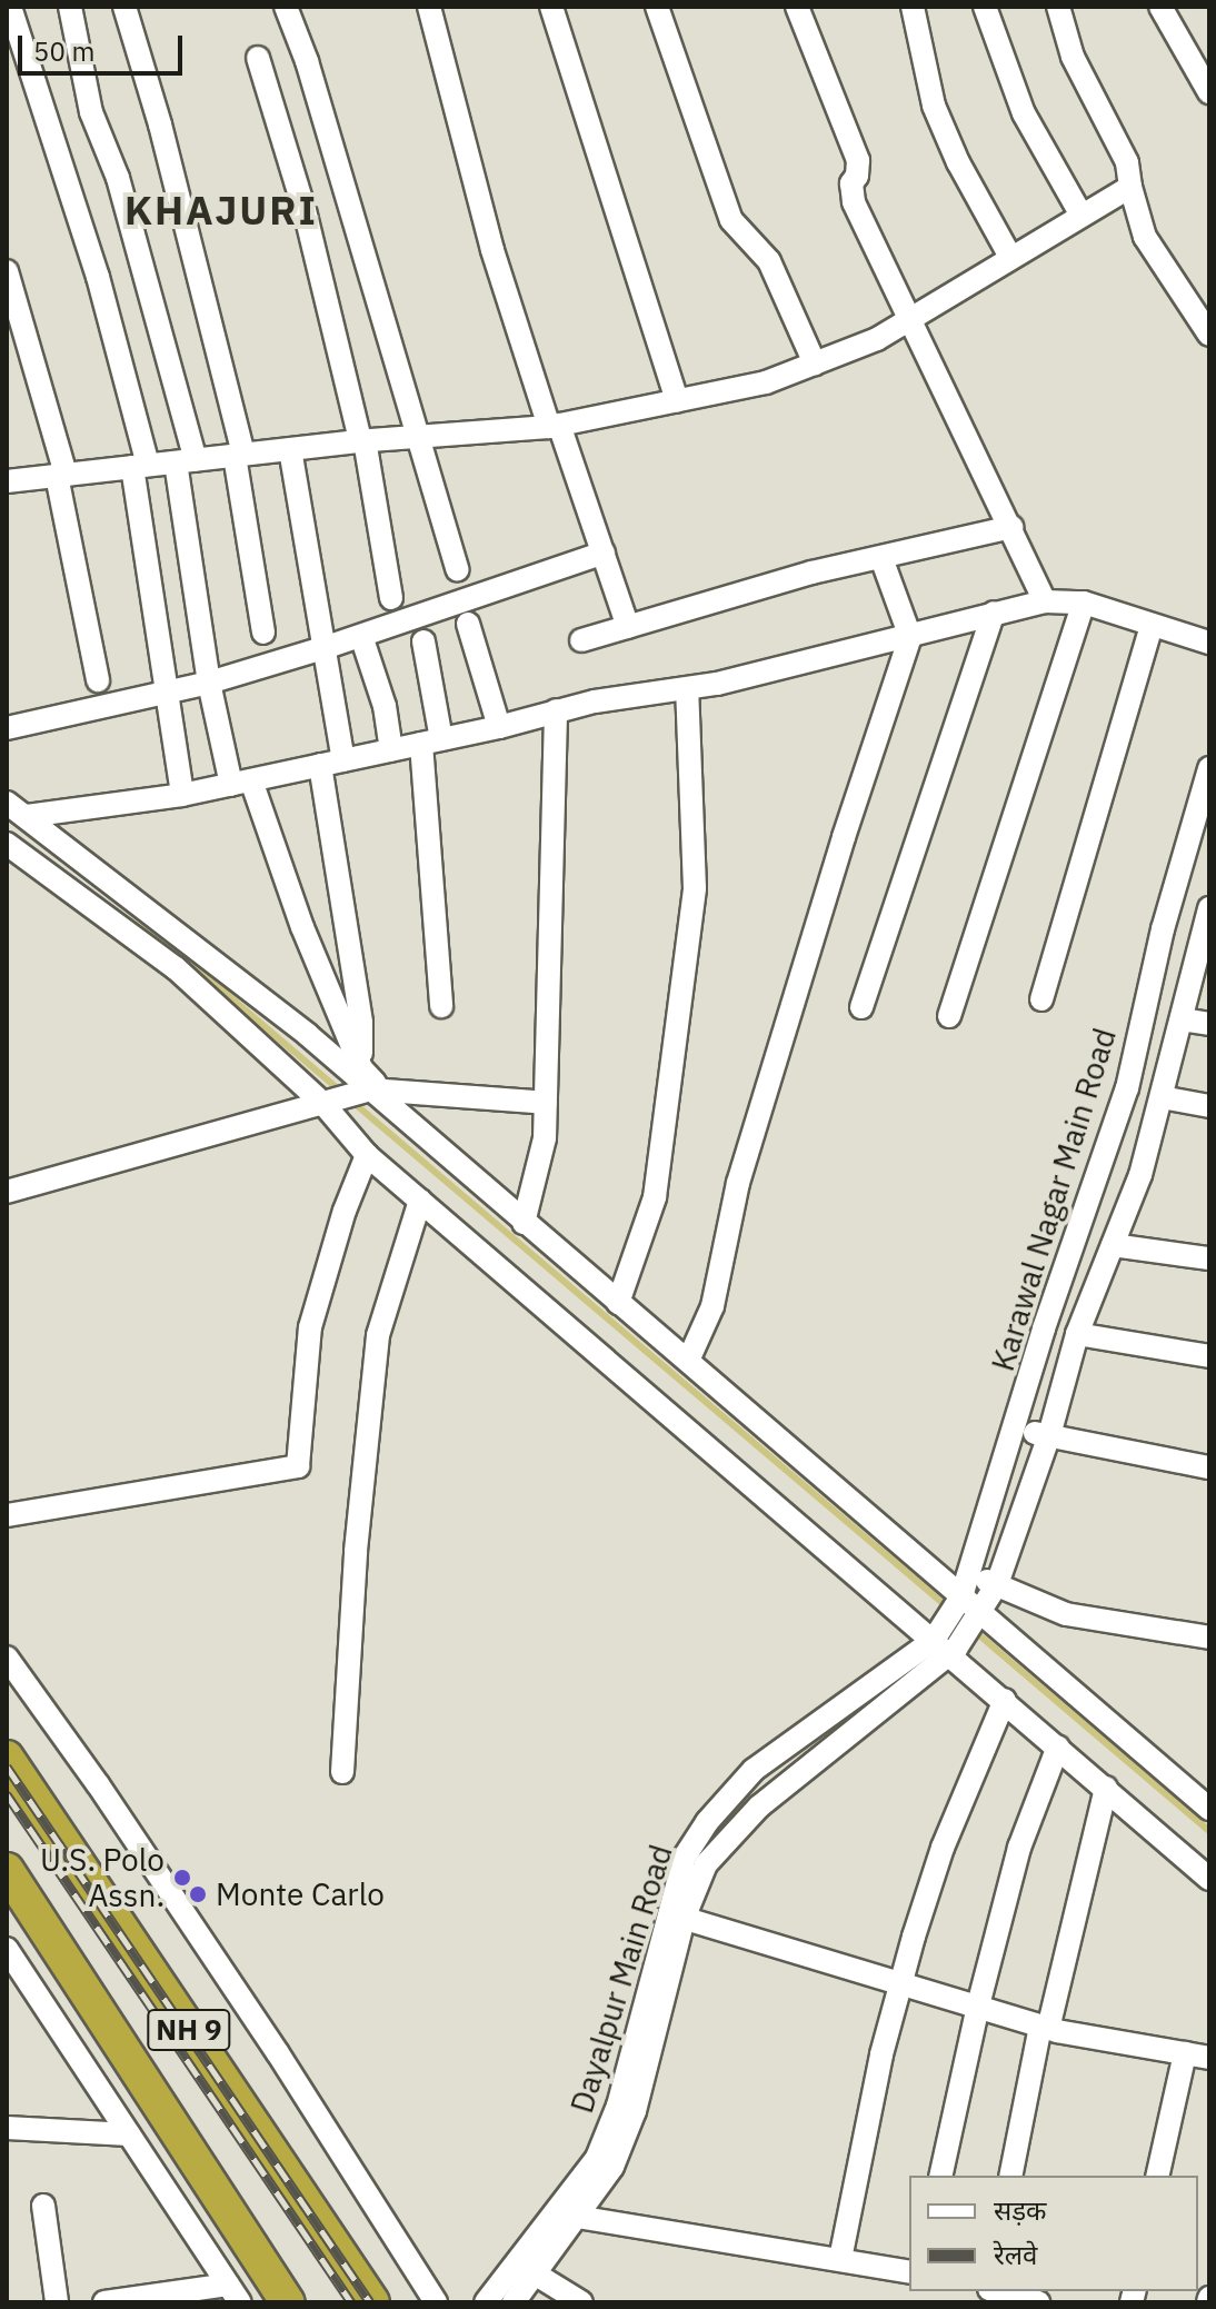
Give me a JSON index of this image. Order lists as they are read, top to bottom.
{
  "streets": {
    "highway": ["NH 9"],
    "street": ["Karawal Nagar Main Road", "Dayalpur Main Road"]
  },
  "crossings": [
    ["Karawal Nagar Main Road", "Dayalpur Main Road"]
  ],
  "districts": ["KHAJURI"],
  "places": ["U.S. Polo Assn.", "Monte Carlo"],
  "legend": ["सड़क", "रेलवे"],
  "scale_bar": "50 m"
}
